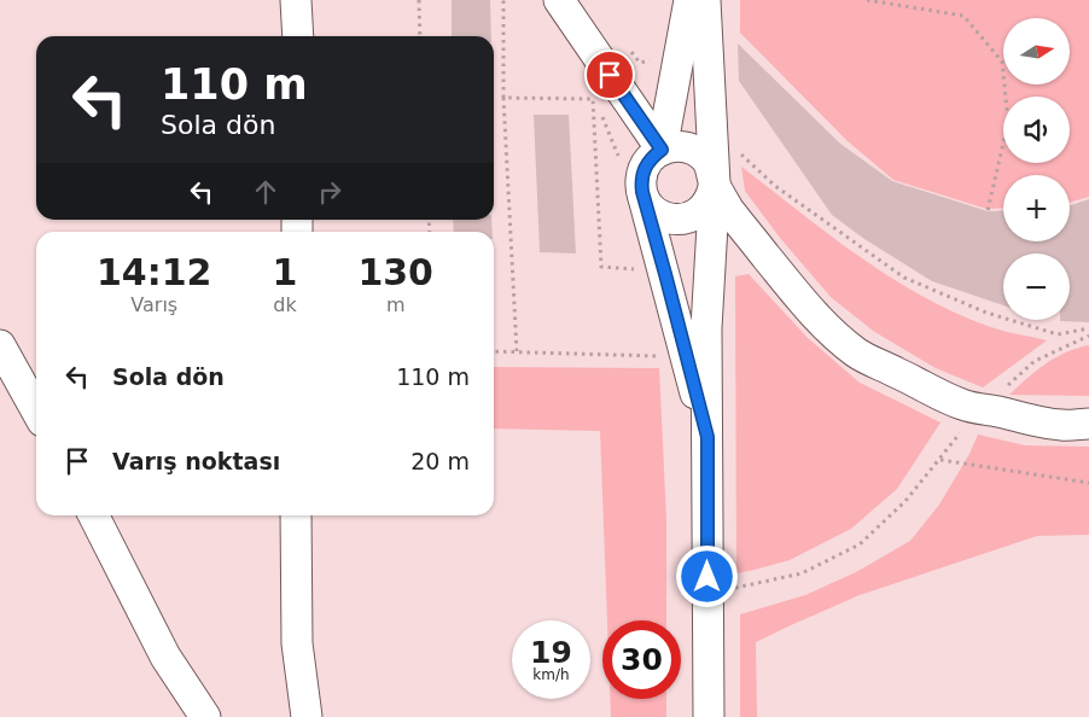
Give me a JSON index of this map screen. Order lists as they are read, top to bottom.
{
  "north": "right",
  "page": {
    "map_buttons": ["+", "−"],
    "turn": ["110 m", "Sola dön"],
    "eta": [
      "14:12",
      "Varış",
      "1",
      "dk",
      "130",
      "m"
    ],
    "list": [
      {
        "name": "Sola dön",
        "value": "110 m"
      },
      {
        "name": "Varış noktası",
        "value": "20 m"
      }
    ],
    "speed": "19 km/h",
    "limit": "30"
  }
}
